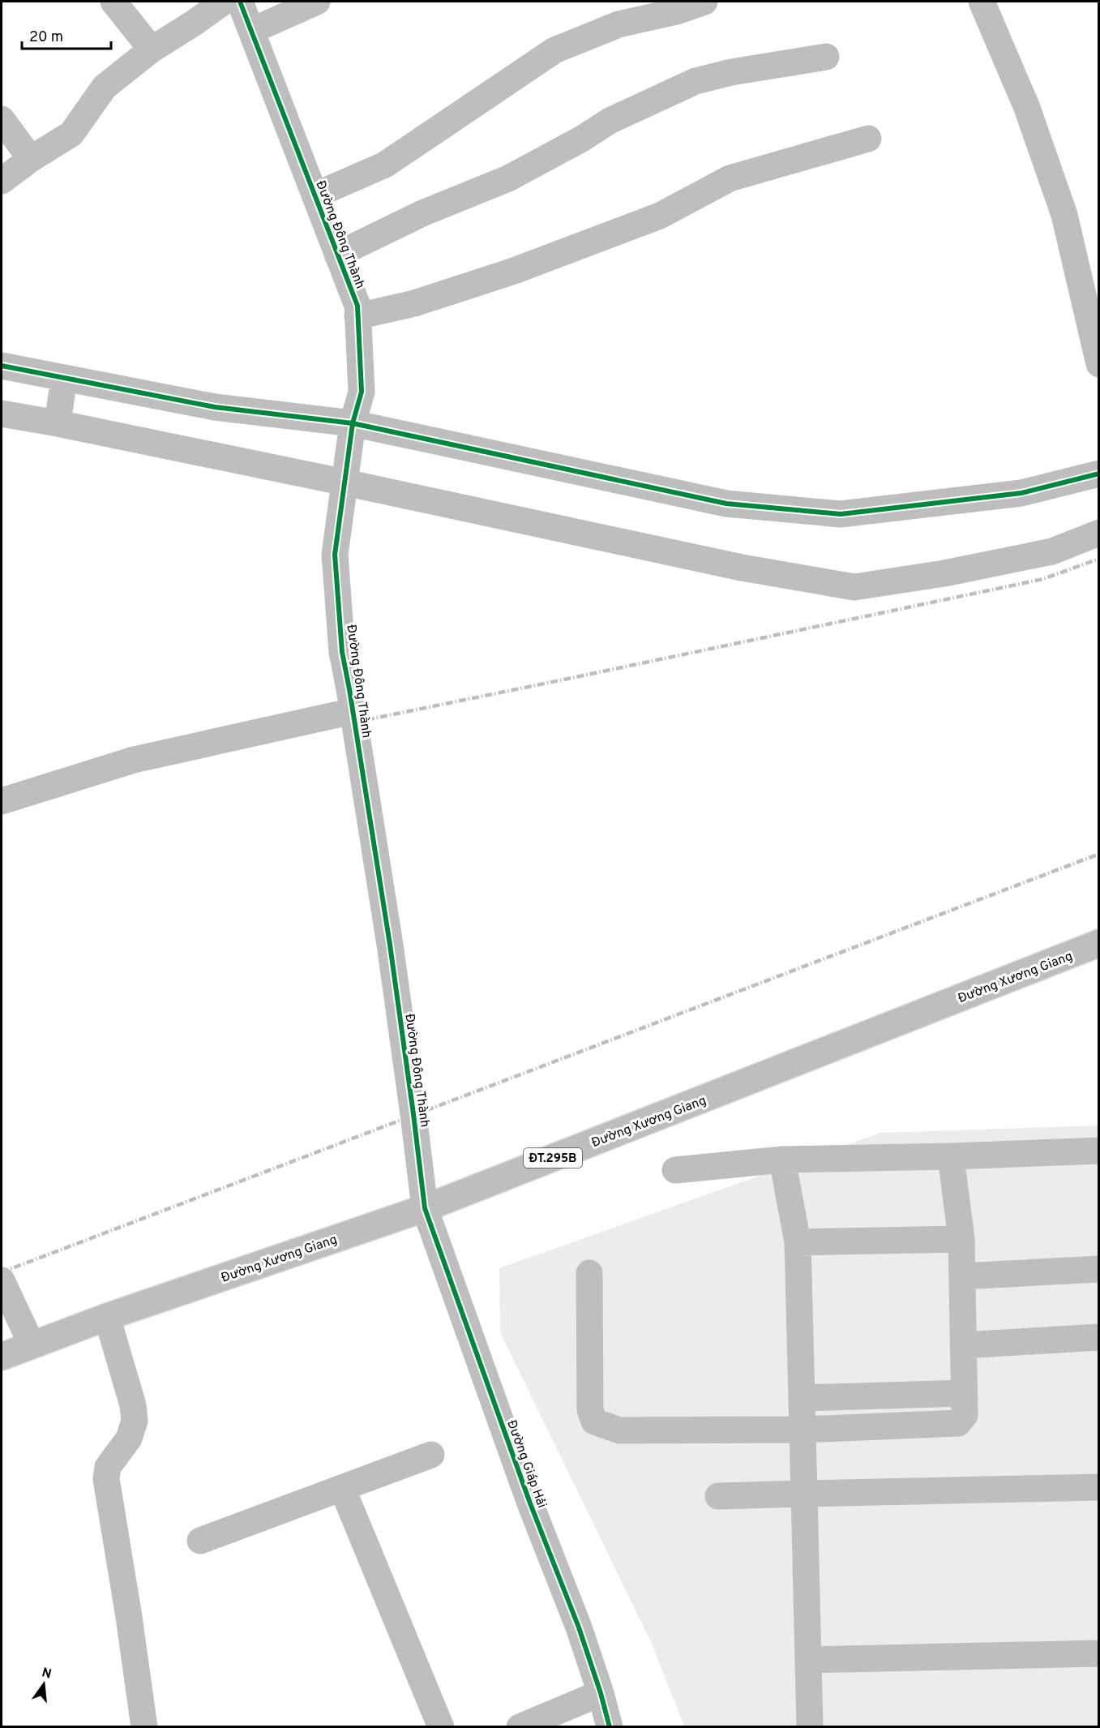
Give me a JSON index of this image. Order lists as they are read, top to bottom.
{
  "streets": {
    "street": [
      "Đường Đông Thành",
      "Đường Xương Giang",
      "ĐT.295B",
      "Đường Giáp Hải"
    ]
  },
  "crossings": [
    ["Đường Đông Thành", "Đường Xương Giang"],
    ["Đường Đông Thành", "Đường Giáp Hải"],
    ["Đường Xương Giang", "Đường Giáp Hải"]
  ],
  "scale_bar": "20 m",
  "north": "top"
}
